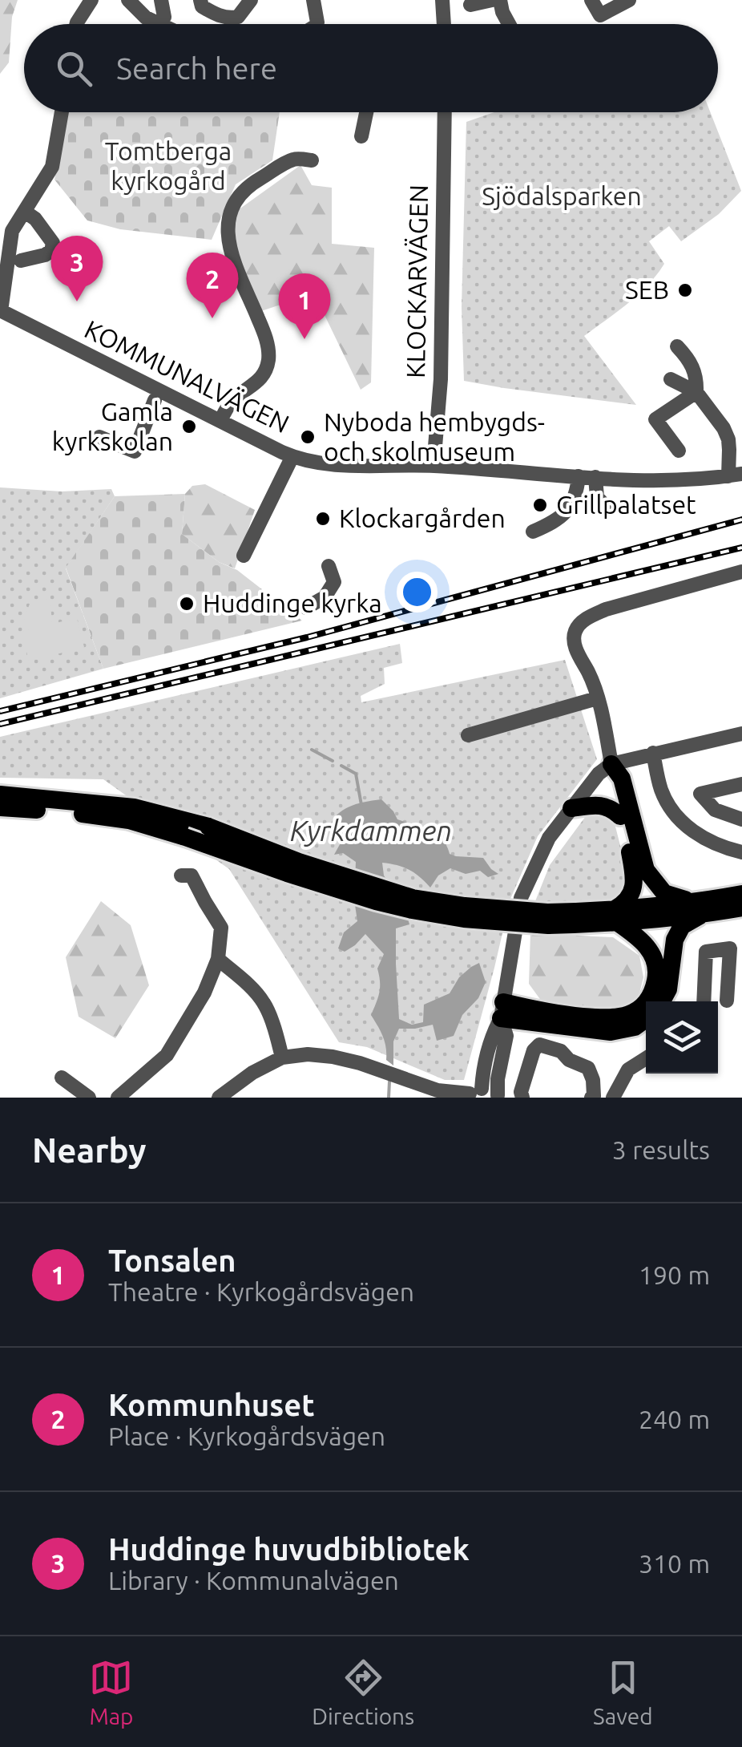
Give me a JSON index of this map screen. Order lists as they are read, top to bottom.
{
  "streets": {
    "street": ["KLOCKARVÄGEN", "KOMMUNALVÄGEN"]
  },
  "crossings": [
    ["KLOCKARVÄGEN", "KOMMUNALVÄGEN"]
  ],
  "water": ["Kyrkdammen"],
  "parks": ["Tomtberga kyrkogård", "Sjödalsparken"],
  "places": [
    "SEB",
    "Gamla kyrkskolan",
    "Nyboda hembygds- och skolmuseum",
    "Grillpalatset",
    "Klockargården",
    "Huddinge kyrka"
  ],
  "page": {
    "search": "Search here",
    "pins": ["3", "2", "1"],
    "heading": ["Nearby", "3 results"],
    "list": [
      {
        "mark": "1",
        "name": "Tonsalen",
        "note": "Theatre · Kyrkogårdsvägen",
        "value": "190 m"
      },
      {
        "mark": "2",
        "name": "Kommunhuset",
        "note": "Place · Kyrkogårdsvägen",
        "value": "240 m"
      },
      {
        "mark": "3",
        "name": "Huddinge huvudbibliotek",
        "note": "Library · Kommunalvägen",
        "value": "310 m"
      }
    ],
    "nav": ["Map", "Directions", "Saved"]
  }
}
